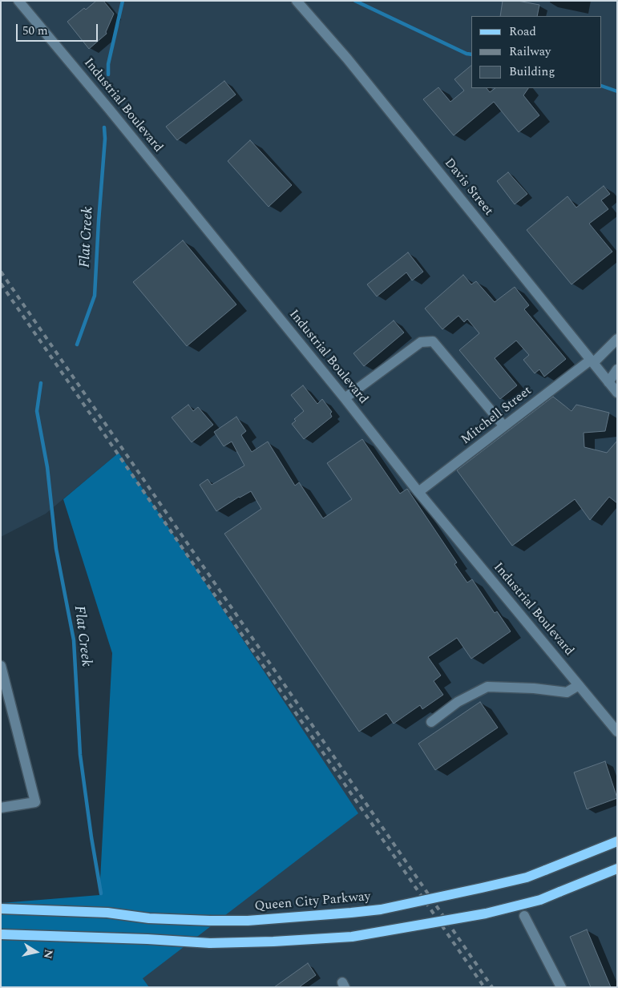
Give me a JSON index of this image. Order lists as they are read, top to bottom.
{
  "streets": {
    "main road": ["Queen City Parkway"],
    "street": ["Industrial Boulevard", "Davis Street", "Mitchell Street"]
  },
  "crossings": [
    ["Industrial Boulevard", "Mitchell Street"],
    ["Davis Street", "Mitchell Street"]
  ],
  "water": ["Flat Creek"],
  "legend": ["Road", "Railway", "Building"],
  "scale_bar": "50 m",
  "north": "right"
}
